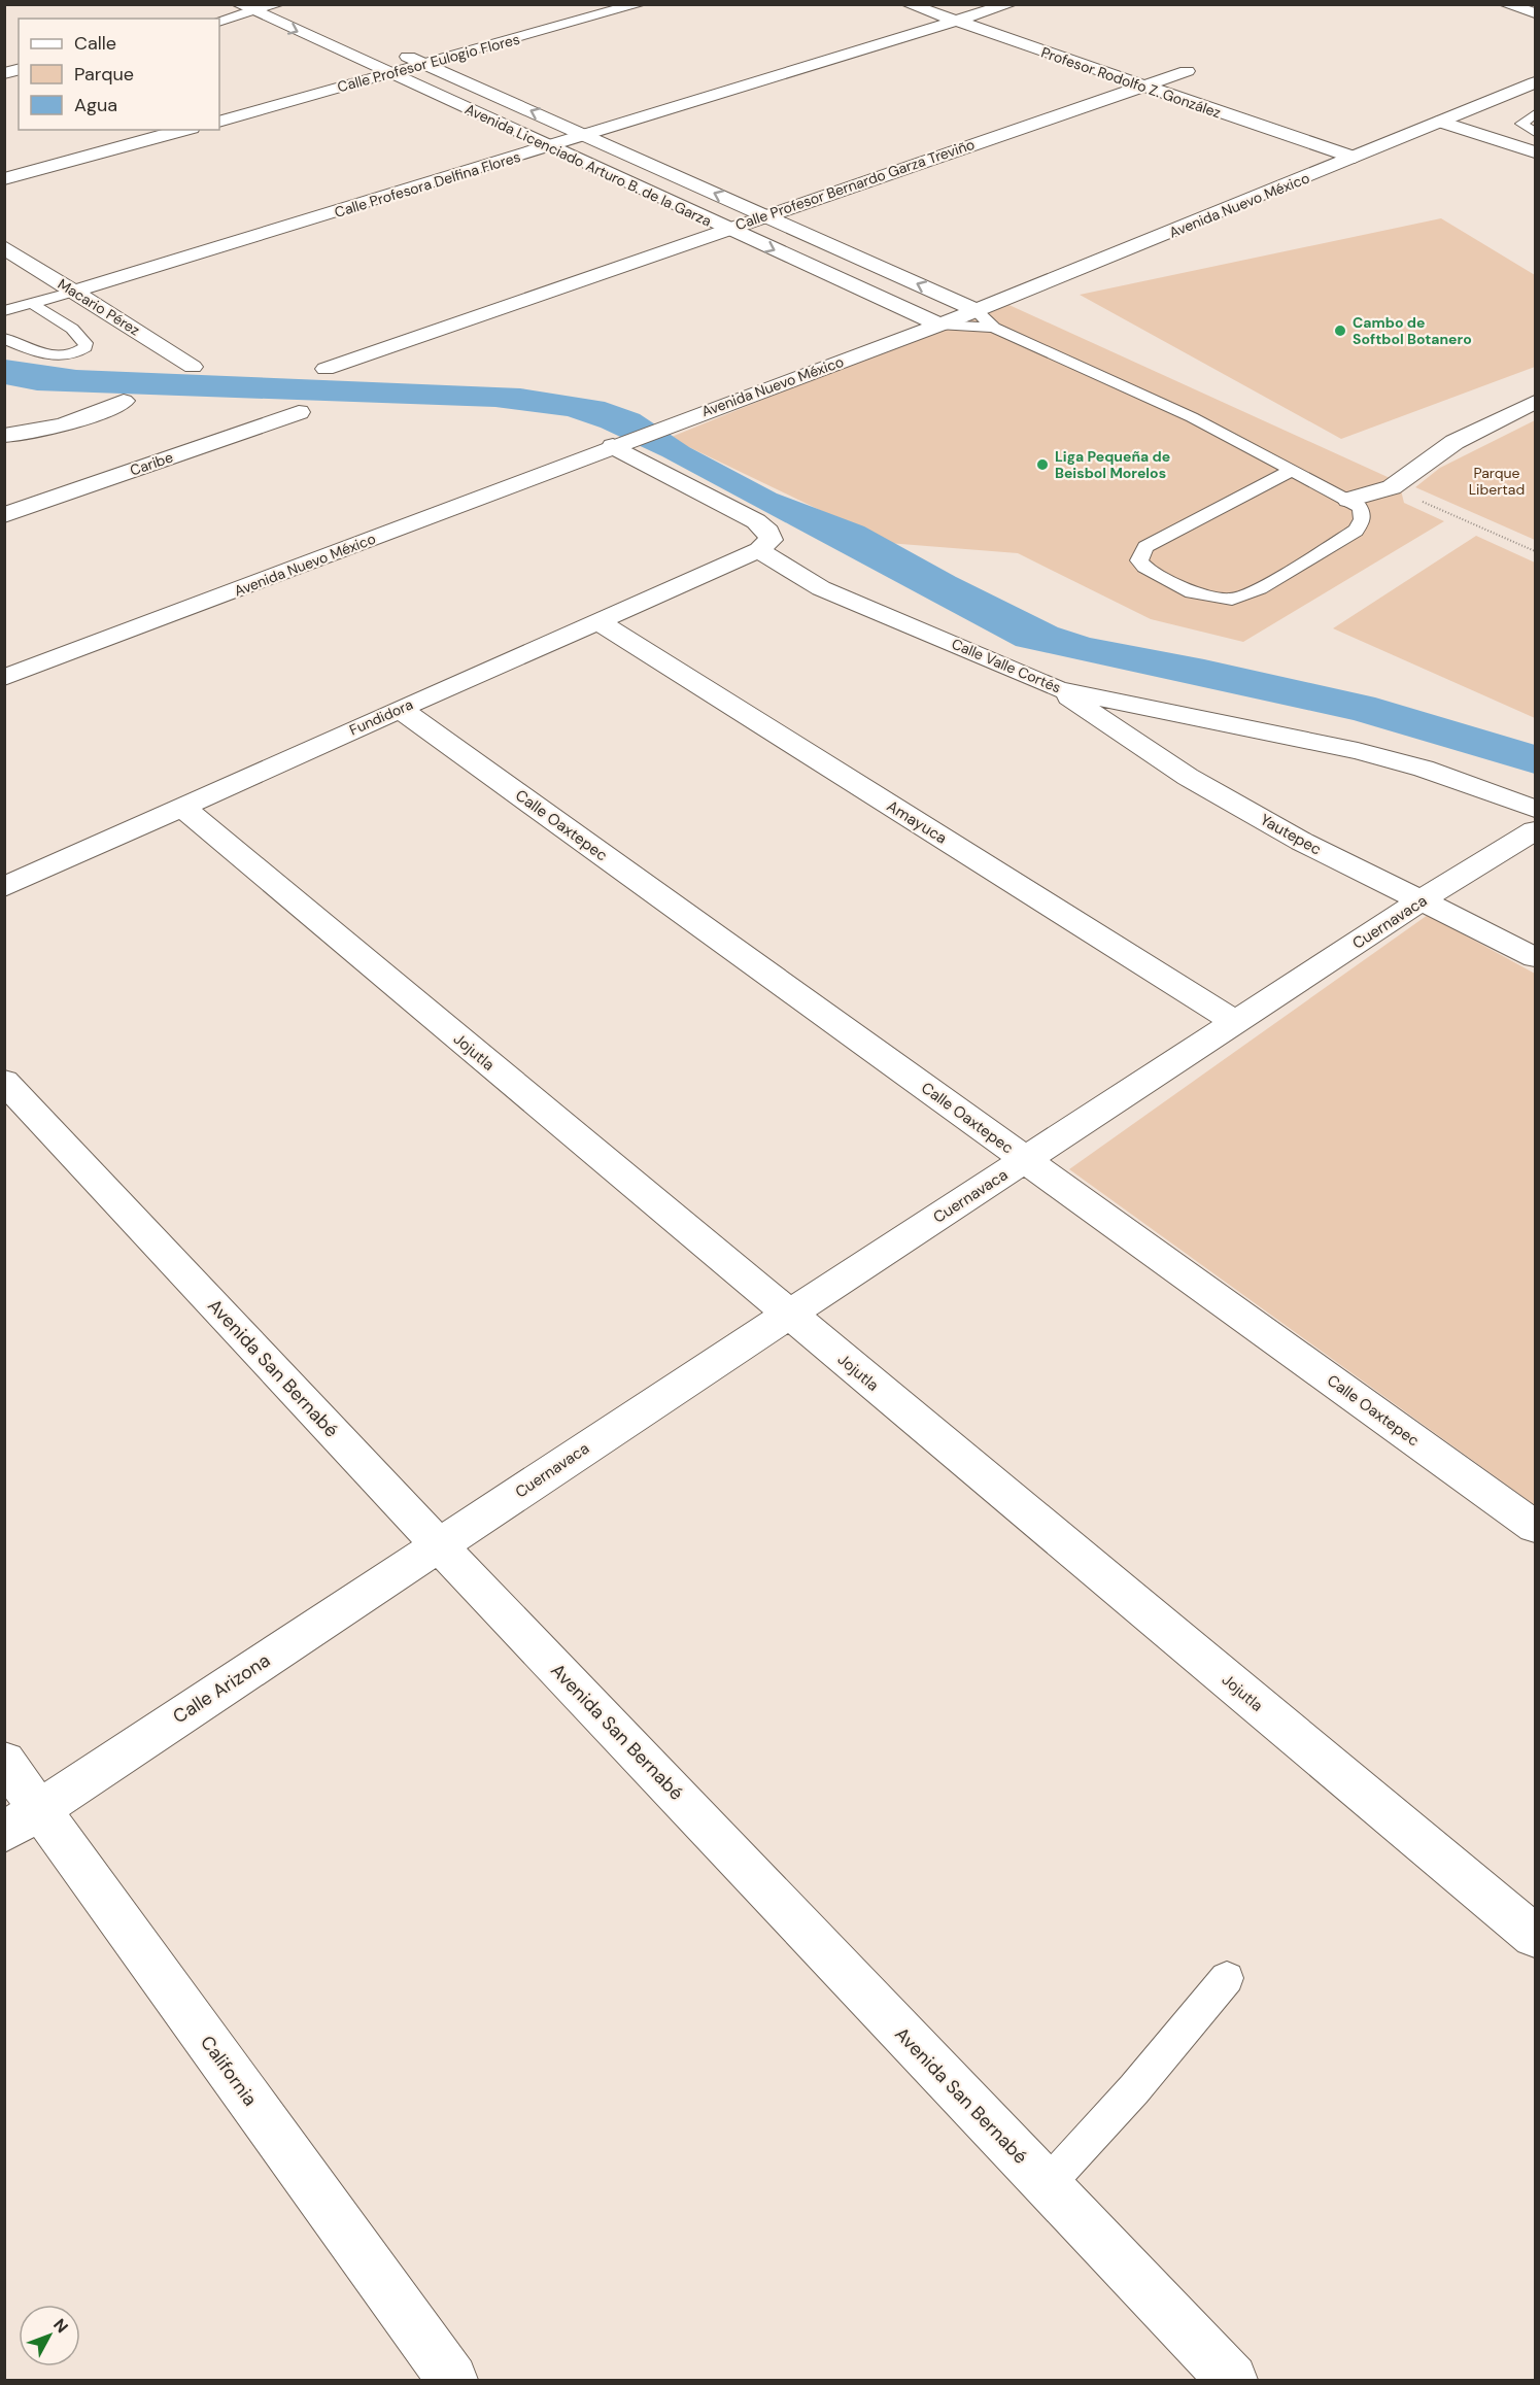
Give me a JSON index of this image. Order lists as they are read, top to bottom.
{
  "streets": {
    "street": [
      "Calle Profesor Eulogio Flores",
      "Profesor Rodolfo Z. González",
      "Avenida Licenciado Arturo B. de la Garza",
      "Calle Profesora Delfina Flores",
      "Calle Profesor Bernardo Garza Treviño",
      "Avenida Nuevo México",
      "Macario Pérez",
      "Caribe",
      "Calle Valle Cortés",
      "Fundidora",
      "Amayuca",
      "Calle Oaxtepec",
      "Yautepec",
      "Cuernavaca",
      "Jojutla",
      "Avenida San Bernabé",
      "Calle Arizona",
      "California"
    ]
  },
  "crossings": [
    ["Calle Profesor Eulogio Flores", "Avenida Licenciado Arturo B. de la Garza"],
    ["Profesor Rodolfo Z. González", "Calle Profesora Delfina Flores"],
    ["Profesor Rodolfo Z. González", "Calle Profesor Bernardo Garza Treviño"],
    ["Profesor Rodolfo Z. González", "Avenida Nuevo México"],
    ["Avenida Licenciado Arturo B. de la Garza", "Calle Profesora Delfina Flores"],
    ["Avenida Licenciado Arturo B. de la Garza", "Calle Profesor Bernardo Garza Treviño"],
    ["Avenida Licenciado Arturo B. de la Garza", "Avenida Nuevo México"],
    ["Calle Profesora Delfina Flores", "Macario Pérez"],
    ["Calle Valle Cortés", "Fundidora"],
    ["Calle Valle Cortés", "Yautepec"],
    ["Fundidora", "Amayuca"],
    ["Fundidora", "Calle Oaxtepec"],
    ["Fundidora", "Jojutla"],
    ["Amayuca", "Cuernavaca"],
    ["Calle Oaxtepec", "Cuernavaca"],
    ["Yautepec", "Cuernavaca"],
    ["Cuernavaca", "Jojutla"],
    ["Cuernavaca", "Avenida San Bernabé"],
    ["Cuernavaca", "Calle Arizona"],
    ["Avenida San Bernabé", "Calle Arizona"],
    ["Calle Arizona", "California"]
  ],
  "parks": ["Parque Libertad"],
  "places": ["Cambo de Softbol Botanero", "Liga Pequeña de Beisbol Morelos"],
  "legend": ["Calle", "Parque", "Agua"],
  "north": "top right"
}
